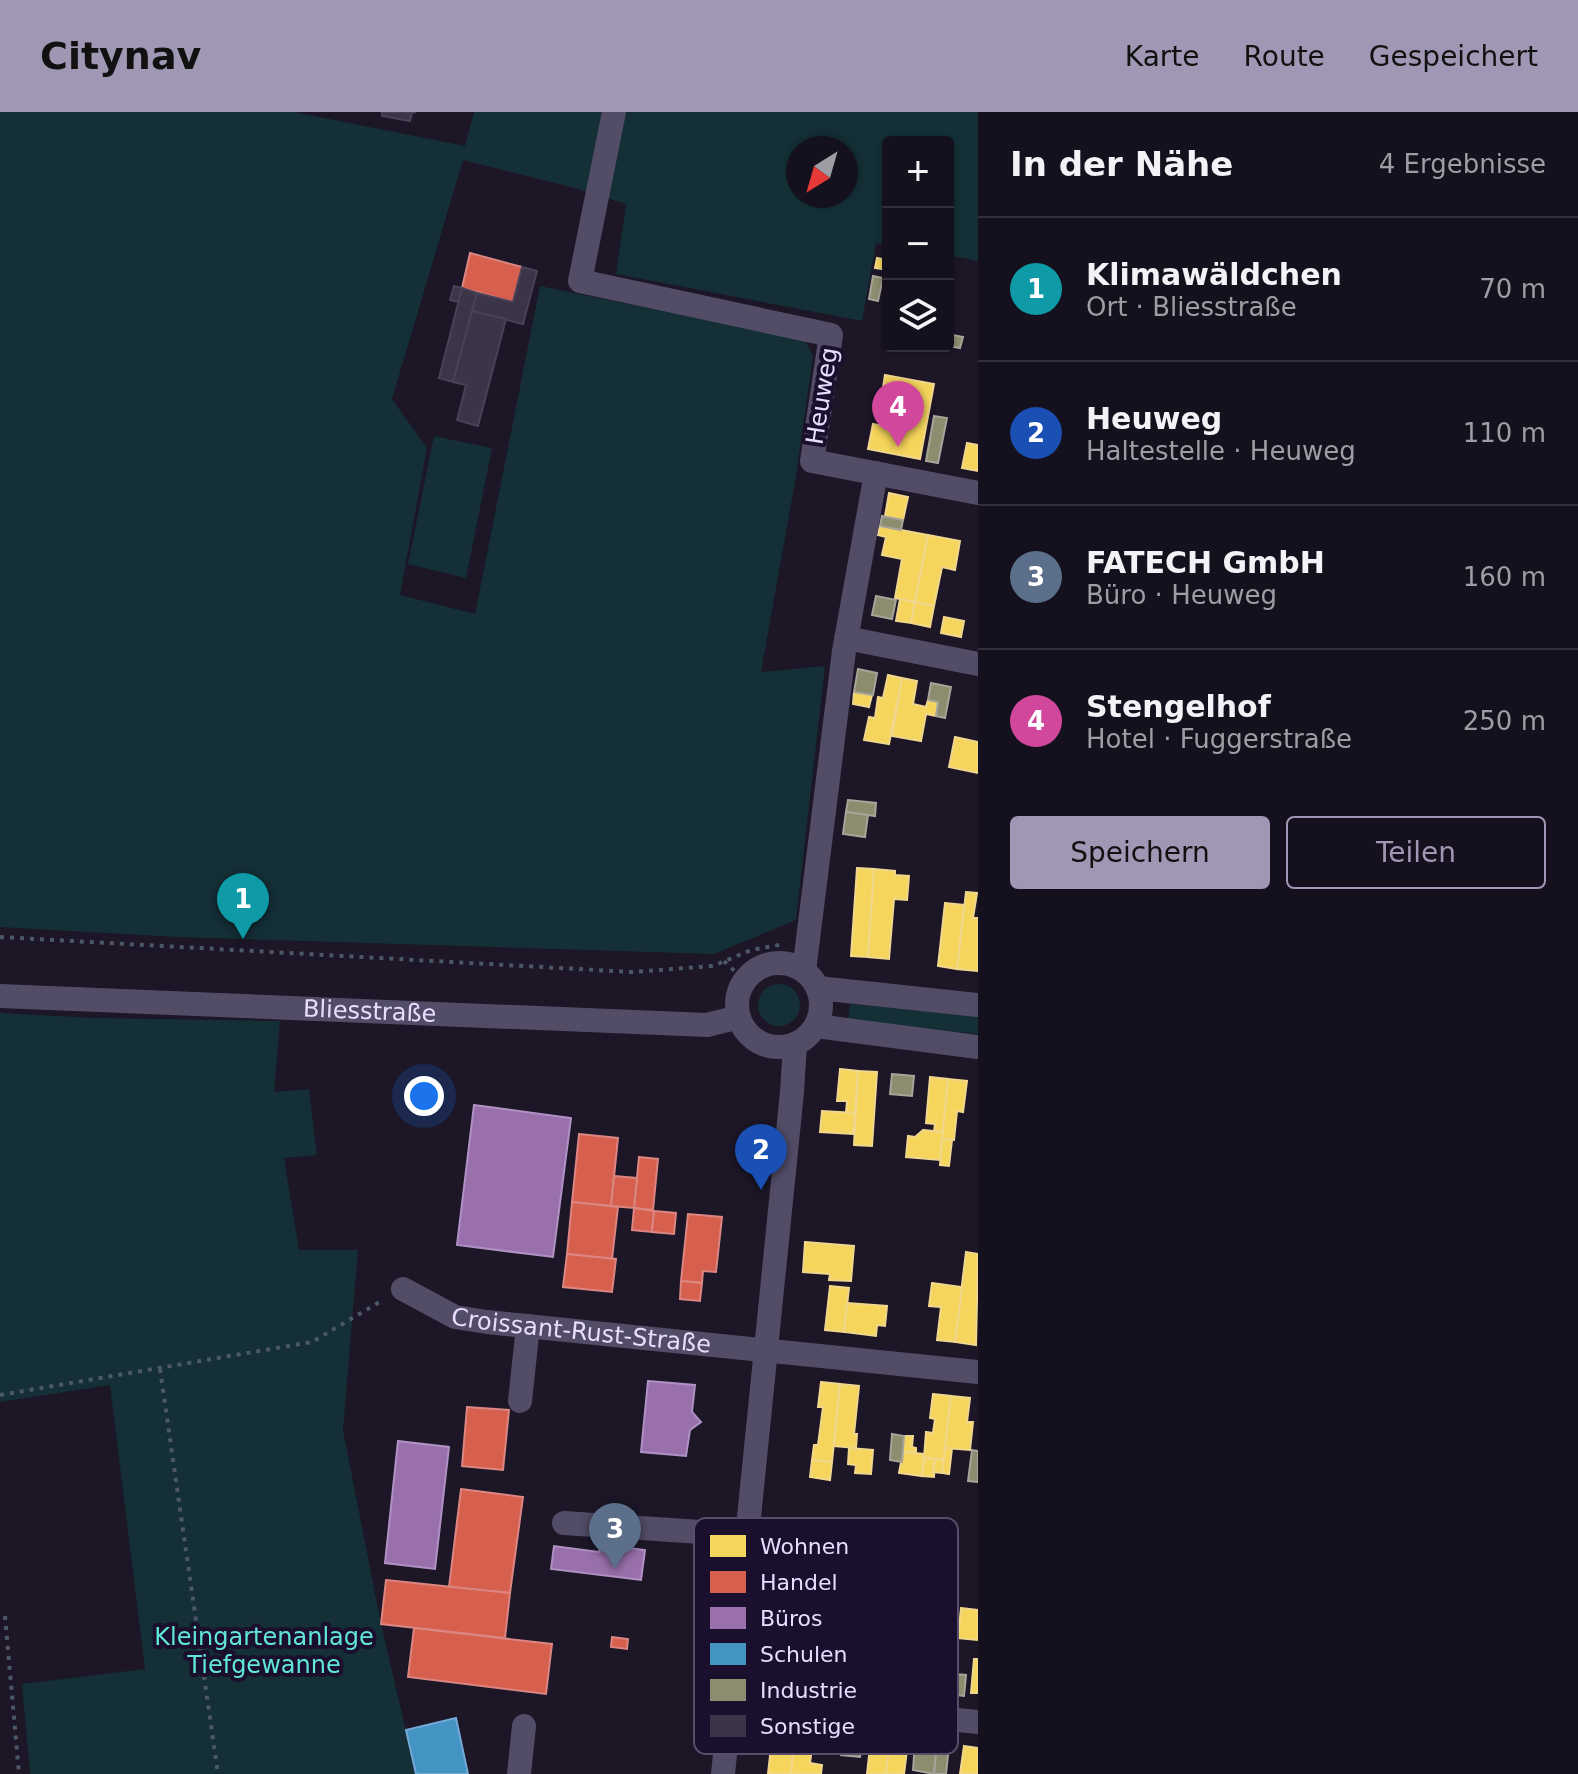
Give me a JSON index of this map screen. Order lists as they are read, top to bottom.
{
  "streets": {
    "street": ["Heuweg", "Bliesstraße", "Croissant-Rust-Straße"]
  },
  "parks": ["Kleingartenanlage Tiefgewanne"],
  "legend": [
    "Wohnen",
    "Handel",
    "Büros",
    "Schulen",
    "Industrie",
    "Sonstige"
  ],
  "north": "bottom left",
  "page": {
    "header": "Citynav",
    "nav": ["Karte", "Route", "Gespeichert"],
    "heading": ["In der Nähe", "4 Ergebnisse"],
    "map_buttons": ["+", "−"],
    "list": [
      {
        "mark": "1",
        "name": "Klimawäldchen",
        "note": "Ort · Bliesstraße",
        "value": "70 m"
      },
      {
        "mark": "2",
        "name": "Heuweg",
        "note": "Haltestelle · Heuweg",
        "value": "110 m"
      },
      {
        "mark": "3",
        "name": "FATECH GmbH",
        "note": "Büro · Heuweg",
        "value": "160 m"
      },
      {
        "mark": "4",
        "name": "Stengelhof",
        "note": "Hotel · Fuggerstraße",
        "value": "250 m"
      }
    ],
    "pins": [
      "4",
      "1",
      "2",
      "3"
    ],
    "buttons": ["Speichern", "Teilen"]
  }
}
